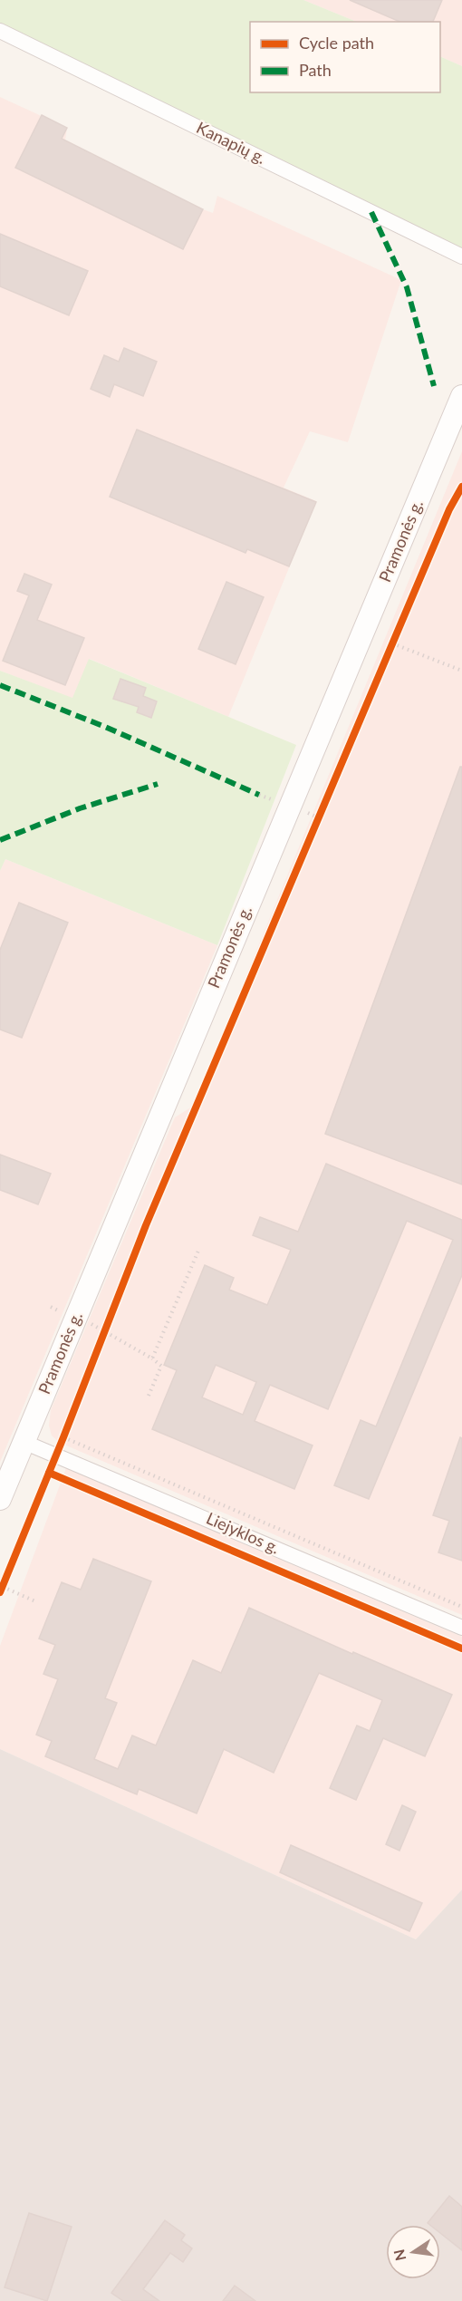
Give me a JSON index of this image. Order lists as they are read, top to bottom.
{
  "streets": {
    "main road": ["Pramonės g."],
    "street": ["Kanapių g.", "Liejyklos g."]
  },
  "crossings": [
    ["Pramonės g.", "Liejyklos g."]
  ],
  "legend": ["Cycle path", "Path"],
  "north": "left"
}
